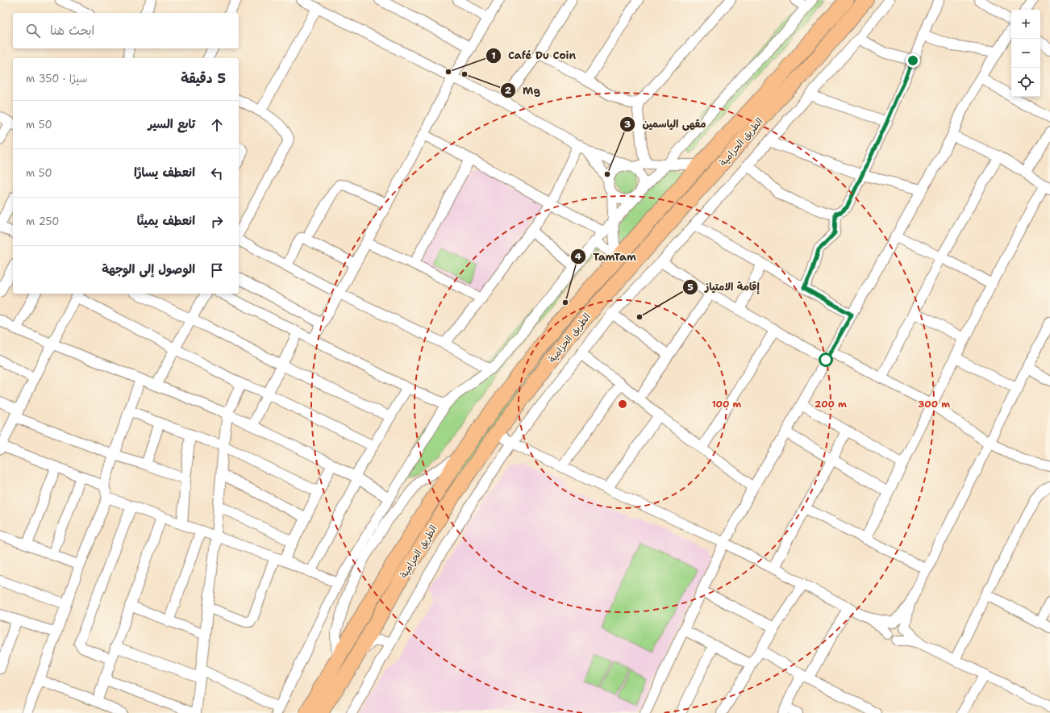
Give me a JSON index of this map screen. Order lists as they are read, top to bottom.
{
  "streets": {
    "highway": ["الطريق الحزامية"]
  },
  "places": [
    "Café Du Coin",
    "Mg",
    "مقهى الياسمين",
    "TamTam",
    "إقامة الامتياز"
  ],
  "page": {
    "map_buttons": ["+", "−"],
    "search": "ابحث هنا",
    "heading": ["5 دقيقة", "سيرًا · 350 m"],
    "list": [
      ["تابع السير", "50 m"],
      ["انعطف يسارًا", "50 m"],
      ["انعطف يمينًا", "250 m"],
      "الوصول إلى الوجهة"
    ]
  },
  "rings": ["100 m", "200 m", "300 m"]
}
